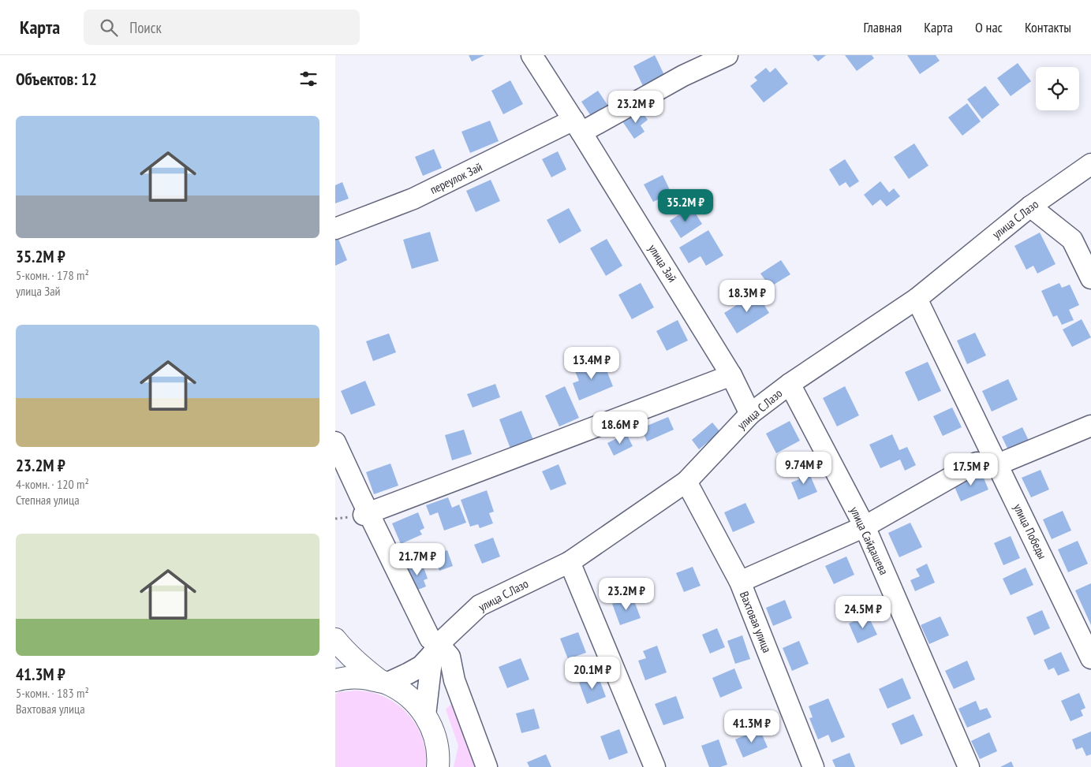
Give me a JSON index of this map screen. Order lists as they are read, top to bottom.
{
  "streets": {
    "street": [
      "переулок Зай",
      "улица С.Лазо",
      "улица Зай",
      "улица Победы",
      "улица Сайдашева",
      "Вахтовая улица"
    ]
  },
  "crossings": [
    ["переулок Зай", "улица Зай"],
    ["улица С.Лазо", "улица Зай"],
    ["улица С.Лазо", "улица Победы"],
    ["улица С.Лазо", "улица Сайдашева"],
    ["улица С.Лазо", "Вахтовая улица"]
  ],
  "page": {
    "header": "Карта",
    "search": "Поиск",
    "nav": [
      "Главная",
      "Карта",
      "О нас",
      "Контакты"
    ],
    "heading": "Объектов: 12",
    "price": [
      "23.2M ₽",
      "35.2M ₽",
      "18.3M ₽",
      "13.4M ₽",
      "18.6M ₽",
      "9.74M ₽",
      "17.5M ₽",
      "21.7M ₽",
      "23.2M ₽",
      "24.5M ₽",
      "20.1M ₽",
      "41.3M ₽"
    ],
    "list": [
      {
        "name": "35.2M ₽",
        "note": "5-комн. · 178 m² · улица Зай"
      },
      {
        "name": "23.2M ₽",
        "note": "4-комн. · 120 m² · Степная улица"
      },
      {
        "name": "41.3M ₽",
        "note": "5-комн. · 183 m² · Вахтовая улица"
      }
    ]
  }
}
